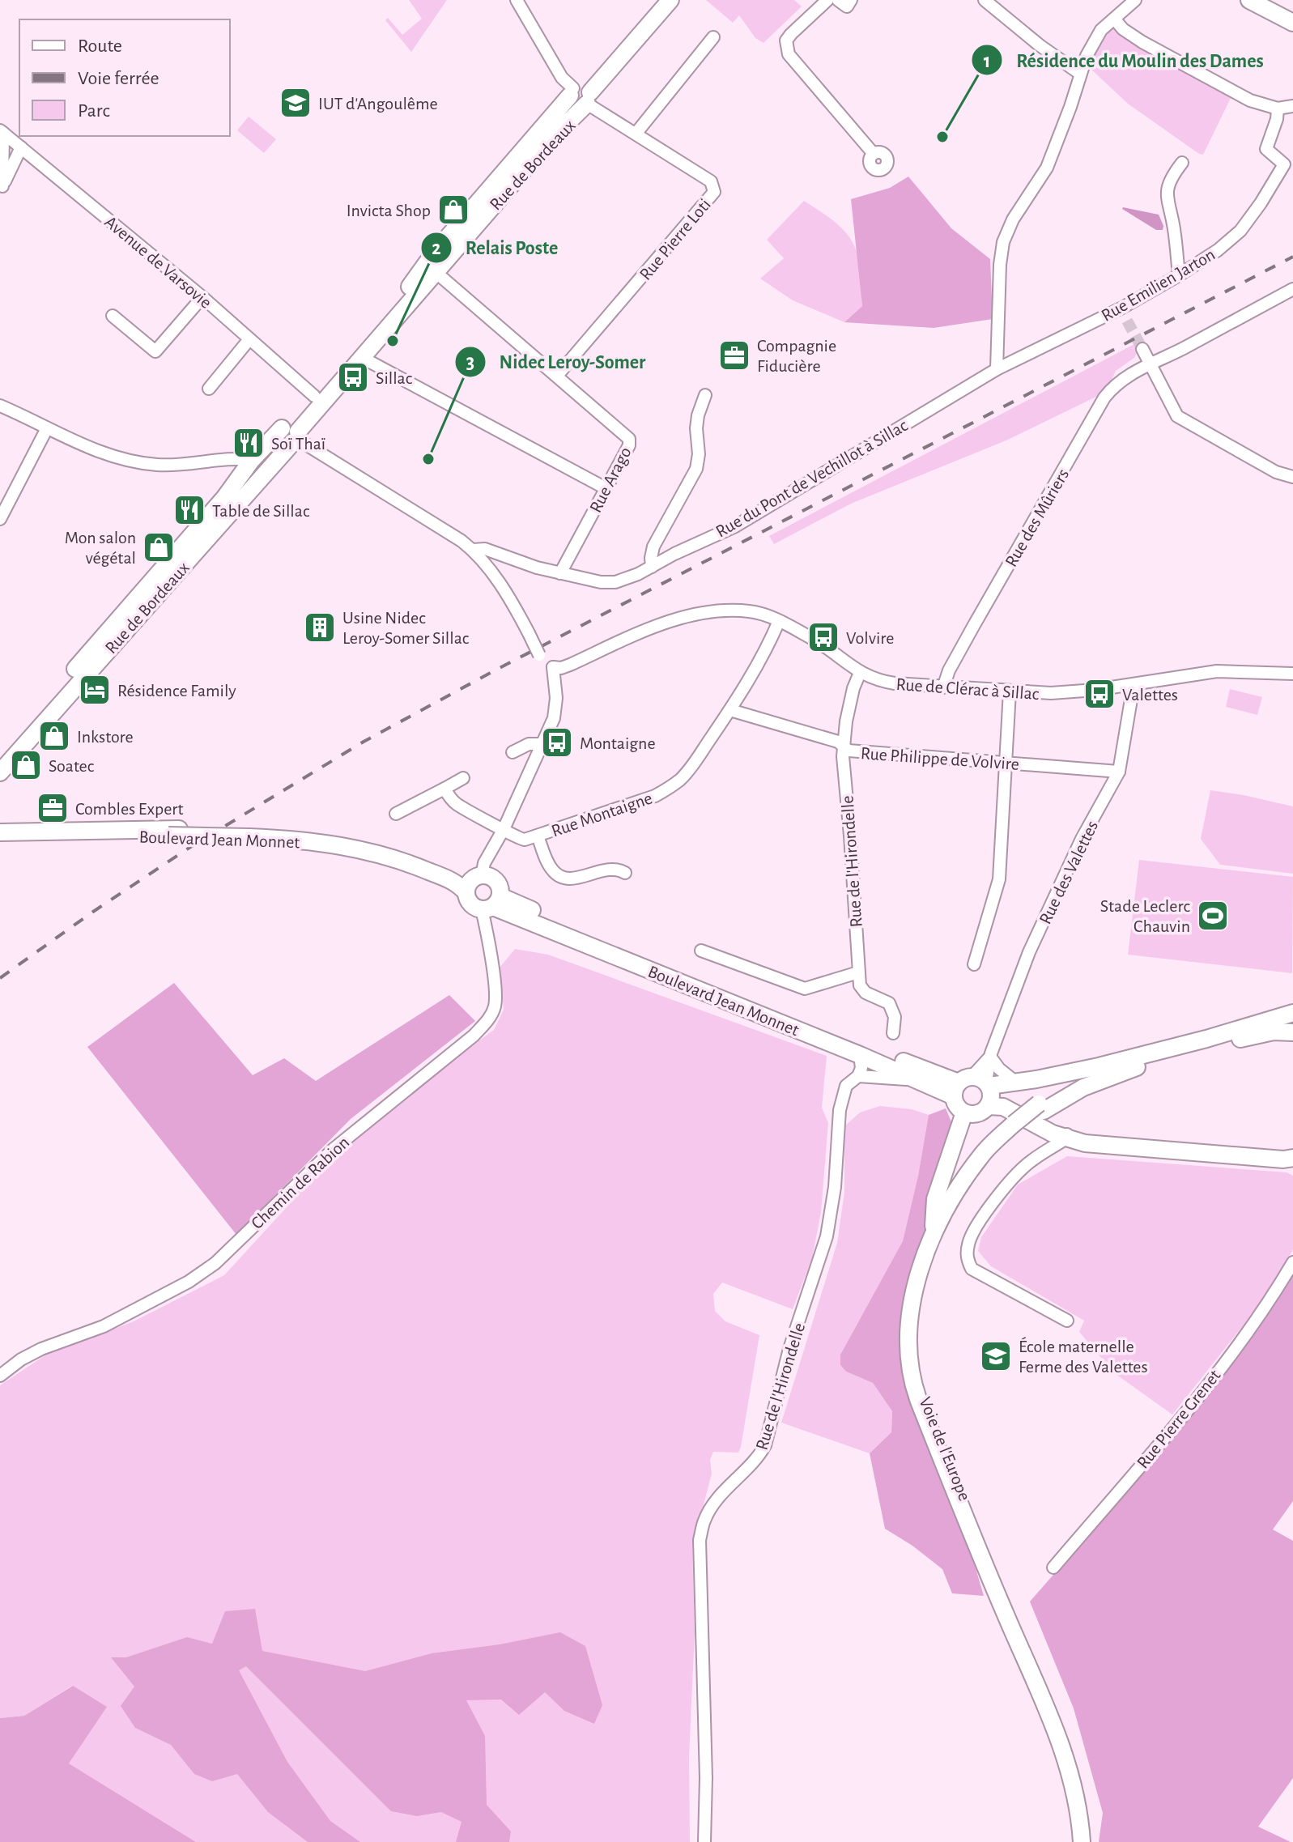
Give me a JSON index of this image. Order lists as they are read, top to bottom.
{
  "streets": {
    "main road": ["Rue de Bordeaux", "Boulevard Jean Monnet", "Voie de l'Europe"],
    "street": [
      "Rue Pierre Loti",
      "Avenue de Varsovie",
      "Rue Emilien Jarton",
      "Rue du Pont de Vechillot à Sillac",
      "Rue Arago",
      "Rue des Mûriers",
      "Rue de Clérac à Sillac",
      "Rue Philippe de Volvire",
      "Rue Montaigne",
      "Rue de l'Hirondelle",
      "Rue des Valettes",
      "Chemin de Rabion",
      "Rue Pierre Grenet"
    ]
  },
  "crossings": [
    ["Rue de Bordeaux", "Rue Pierre Loti"],
    ["Rue de Bordeaux", "Avenue de Varsovie"],
    ["Rue de Bordeaux", "Rue Arago"],
    ["Rue Pierre Loti", "Rue Arago"],
    ["Rue Emilien Jarton", "Rue du Pont de Vechillot à Sillac"],
    ["Rue du Pont de Vechillot à Sillac", "Rue Arago"],
    ["Rue des Mûriers", "Rue de Clérac à Sillac"],
    ["Rue de Clérac à Sillac", "Rue Montaigne"],
    ["Rue de Clérac à Sillac", "Rue de l'Hirondelle"],
    ["Rue de Clérac à Sillac", "Rue des Valettes"],
    ["Rue Philippe de Volvire", "Rue Montaigne"],
    ["Rue Philippe de Volvire", "Rue de l'Hirondelle"],
    ["Rue Philippe de Volvire", "Rue des Valettes"],
    ["Boulevard Jean Monnet", "Rue de l'Hirondelle"],
    ["Boulevard Jean Monnet", "Rue des Valettes"],
    ["Boulevard Jean Monnet", "Chemin de Rabion"]
  ],
  "places": {
    "school or university": ["IUT d'Angoulême", "École maternelle Ferme des Valettes"],
    "other": ["Résidence du Moulin des Dames", "Relais Poste", "Nidec Leroy-Somer"],
    "shop": [
      "Invicta Shop",
      "Mon salon végétal",
      "Inkstore",
      "Soatec"
    ],
    "office": ["Compagnie Fiducière", "Combles Expert"],
    "bus stop": [
      "Sillac",
      "Volvire",
      "Valettes",
      "Montaigne"
    ],
    "restaurant": ["Soï Thaï", "Table de Sillac"],
    "building": ["Usine Nidec Leroy-Somer Sillac"],
    "hotel": ["Résidence Family"],
    "sports": ["Stade Leclerc Chauvin"]
  },
  "legend": ["Route", "Voie ferrée", "Parc"]
}
